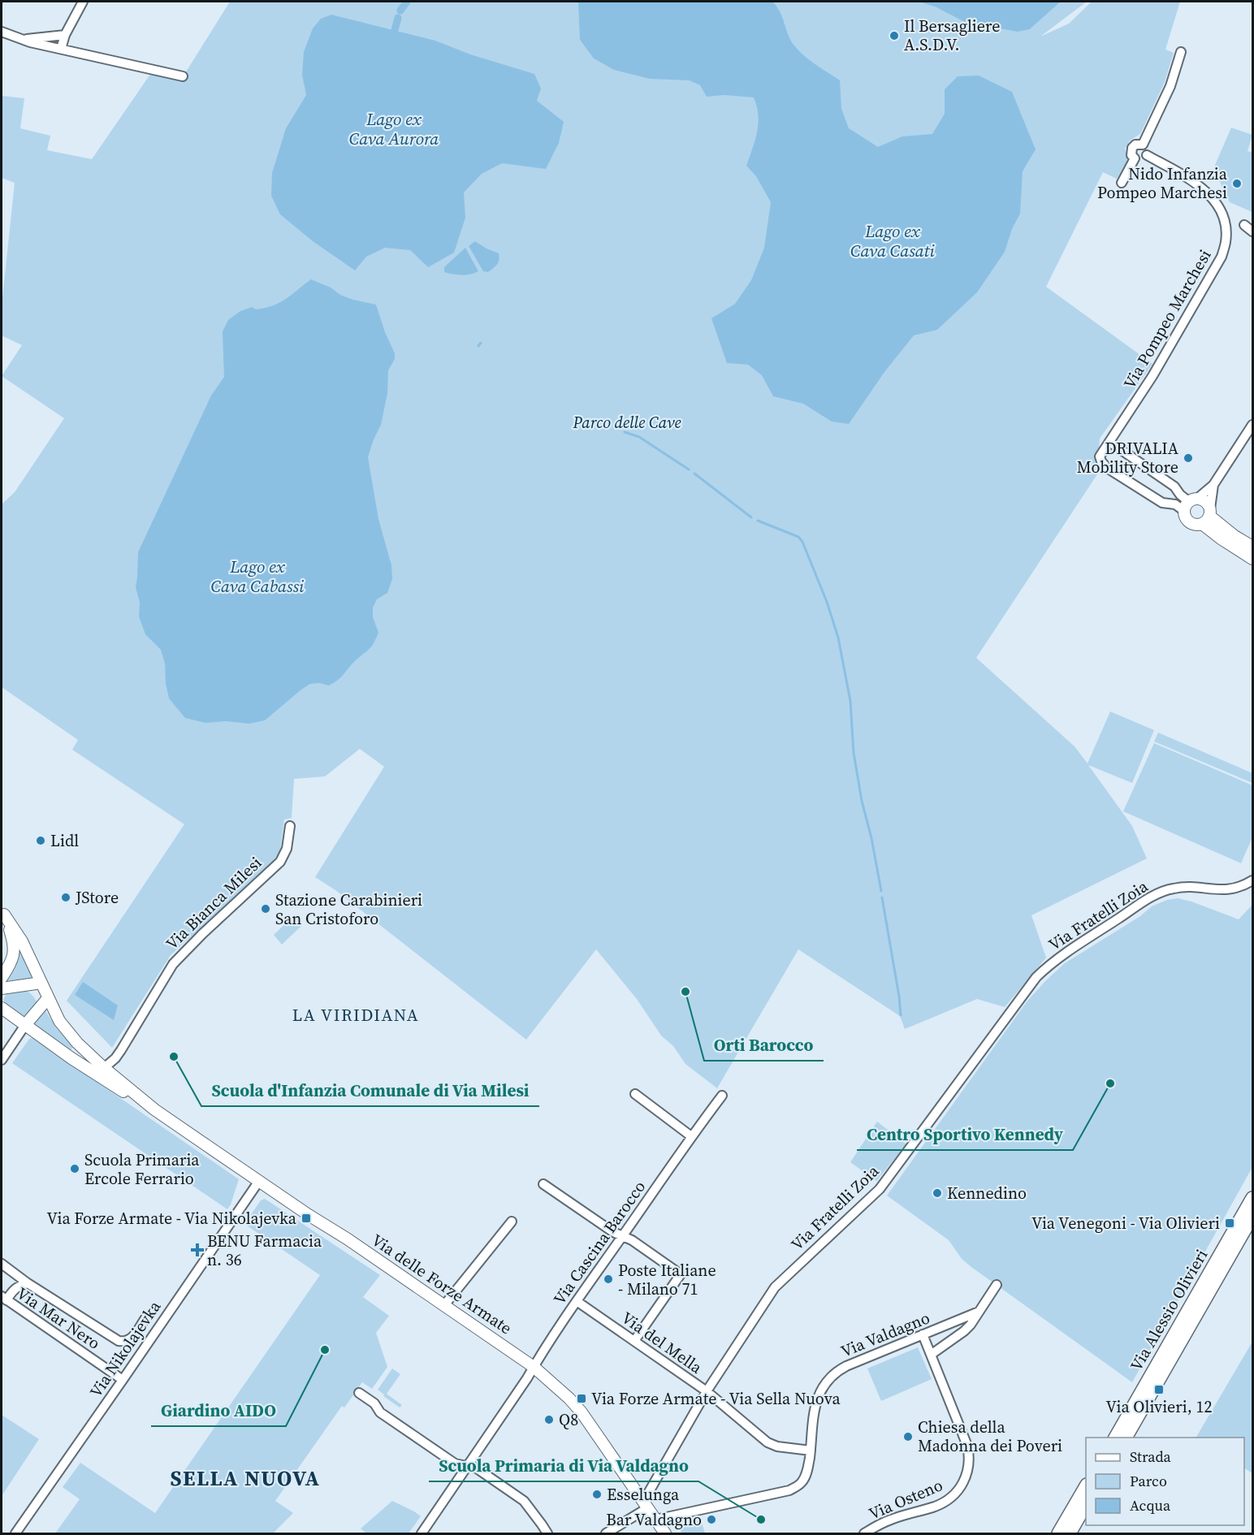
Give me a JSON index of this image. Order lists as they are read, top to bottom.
{
  "streets": {
    "main road": ["Via Alessio Olivieri"],
    "street": [
      "Via Pompeo Marchesi",
      "Via Bianca Milesi",
      "Via Fratelli Zoia",
      "Via Cascina Barocco",
      "Via delle Forze Armate",
      "Via Mar Nero",
      "Via Valdagno",
      "Via del Mella",
      "Via Nikolajevka",
      "Via Osteno"
    ]
  },
  "crossings": [
    ["Via Bianca Milesi", "Via delle Forze Armate"],
    ["Via Fratelli Zoia", "Via delle Forze Armate"],
    ["Via Fratelli Zoia", "Via del Mella"],
    ["Via Cascina Barocco", "Via delle Forze Armate"],
    ["Via Cascina Barocco", "Via del Mella"],
    ["Via delle Forze Armate", "Via Valdagno"],
    ["Via delle Forze Armate", "Via Nikolajevka"],
    ["Via Mar Nero", "Via Nikolajevka"],
    ["Via Valdagno", "Via del Mella"],
    ["Via Valdagno", "Via Osteno"]
  ],
  "districts": ["LA VIRIDIANA", "SELLA NUOVA"],
  "water": ["Lago ex Cava Aurora", "Lago ex Cava Casati", "Lago ex Cava Cabassi"],
  "parks": ["Parco delle Cave"],
  "places": {
    "other": [
      "Il Bersagliere A.S.D.V.",
      "Nido Infanzia Pompeo Marchesi",
      "DRIVALIA Mobility Store",
      "Lidl",
      "JStore",
      "Stazione Carabinieri San Cristoforo",
      "Orti Barocco",
      "Scuola d'Infanzia Comunale di Via Milesi",
      "Centro Sportivo Kennedy",
      "Scuola Primaria Ercole Ferrario",
      "Kennedino",
      "Poste Italiane - Milano 71",
      "Giardino AIDO",
      "Q8",
      "Chiesa della Madonna dei Poveri",
      "Esselunga",
      "Bar Valdagno",
      "Scuola Primaria di Via Valdagno"
    ],
    "transit": [
      "Via Forze Armate - Via Nikolajevka",
      "Via Venegoni - Via Olivieri",
      "Via Olivieri, 12",
      "Via Forze Armate - Via Sella Nuova"
    ],
    "health": ["BENU Farmacia n. 36"]
  },
  "legend": ["Strada", "Parco", "Acqua"]
}
